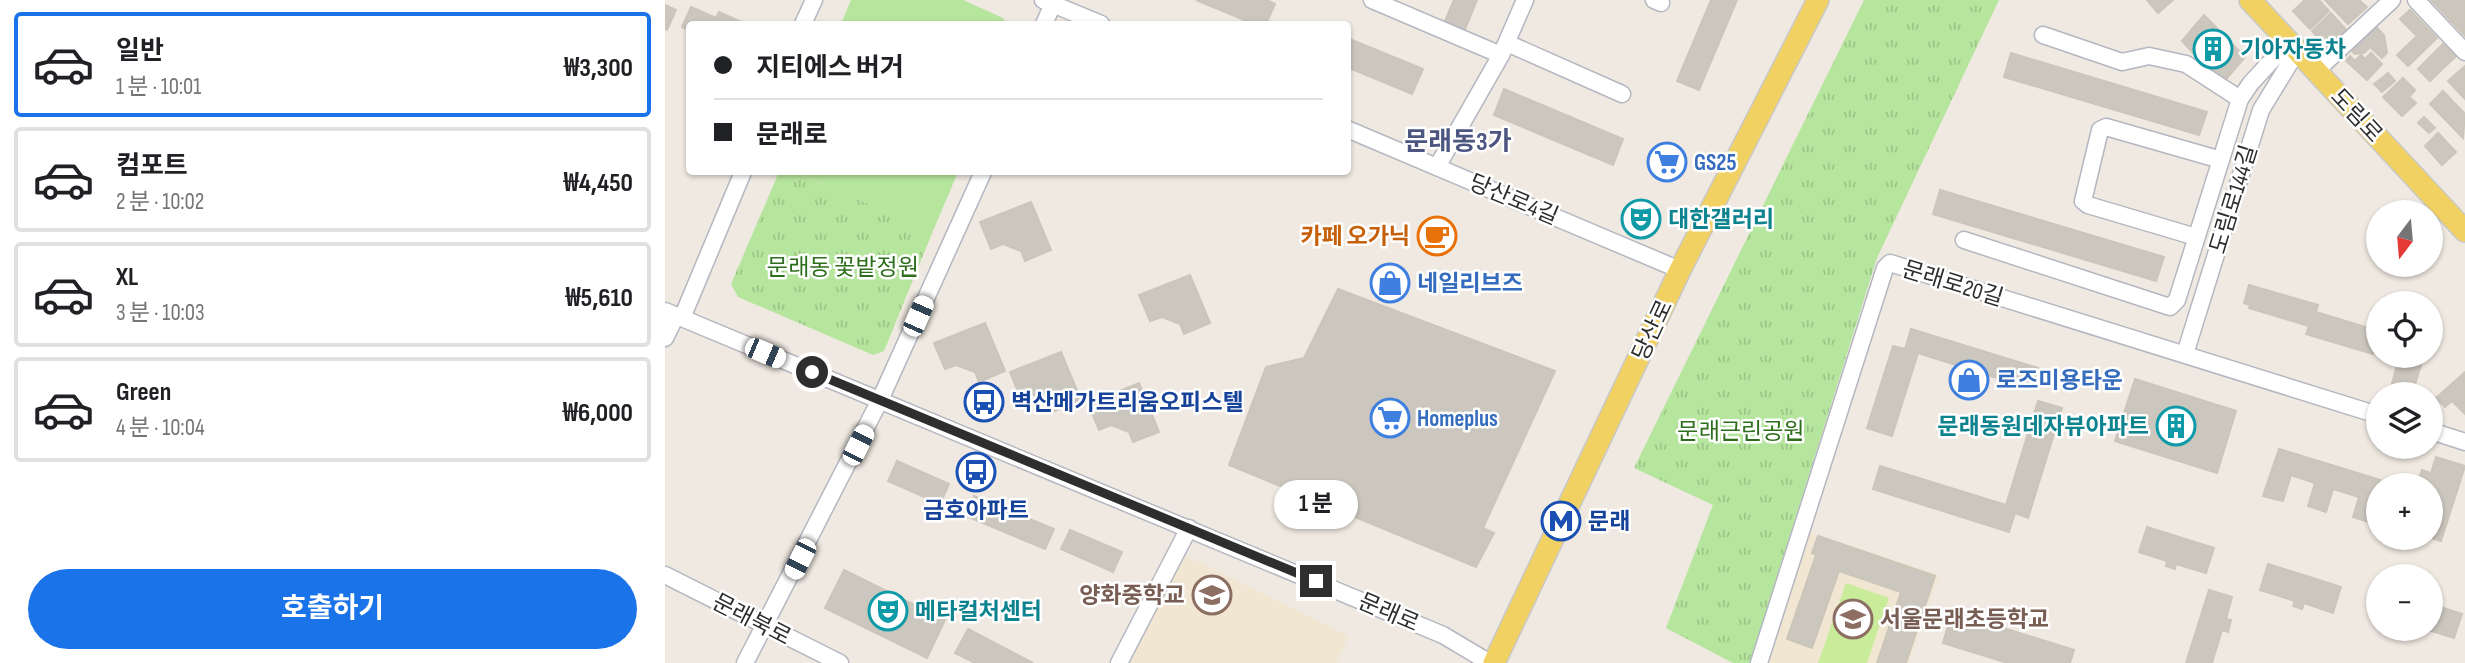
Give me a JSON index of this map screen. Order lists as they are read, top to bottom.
{
  "streets": {
    "main road": ["도림로", "당산로"],
    "street": [
      "당산로4길",
      "도림로144길",
      "문래로20길",
      "문래로",
      "문래북로"
    ]
  },
  "crossings": [
    ["도림로", "도림로144길"],
    ["당산로4길", "당산로"],
    ["도림로144길", "문래로20길"],
    ["당산로", "문래로"]
  ],
  "districts": ["문래동3가"],
  "parks": ["문래동 꽃밭정원", "문래근린공원"],
  "places": {
    "building": ["기아자동차", "문래동원데자뷰아파트"],
    "supermarket": ["GS25", "Homeplus"],
    "theatre": ["대한갤러리", "메타컬처센터"],
    "cafe": ["카페 오가닉"],
    "shop": ["네일리브즈", "로즈미용타운"],
    "bus stop": ["벽산메가트리움오피스텔", "금호아파트"],
    "metro station": ["문래"],
    "school or university": ["양화중학교", "서울문래초등학교"]
  },
  "north": "bottom",
  "page": {
    "list": [
      {
        "name": "일반",
        "note": "1 분 · 10:01",
        "value": "₩3,300"
      },
      {
        "name": "컴포트",
        "note": "2 분 · 10:02",
        "value": "₩4,450"
      },
      {
        "name": "XL",
        "note": "3 분 · 10:03",
        "value": "₩5,610"
      },
      {
        "name": "Green",
        "note": "4 분 · 10:04",
        "value": "₩6,000"
      }
    ],
    "banner": ["지티에스 버거", "문래로"],
    "map_buttons": ["+", "−"],
    "bubble": "1 분",
    "buttons": "호출하기"
  }
}
